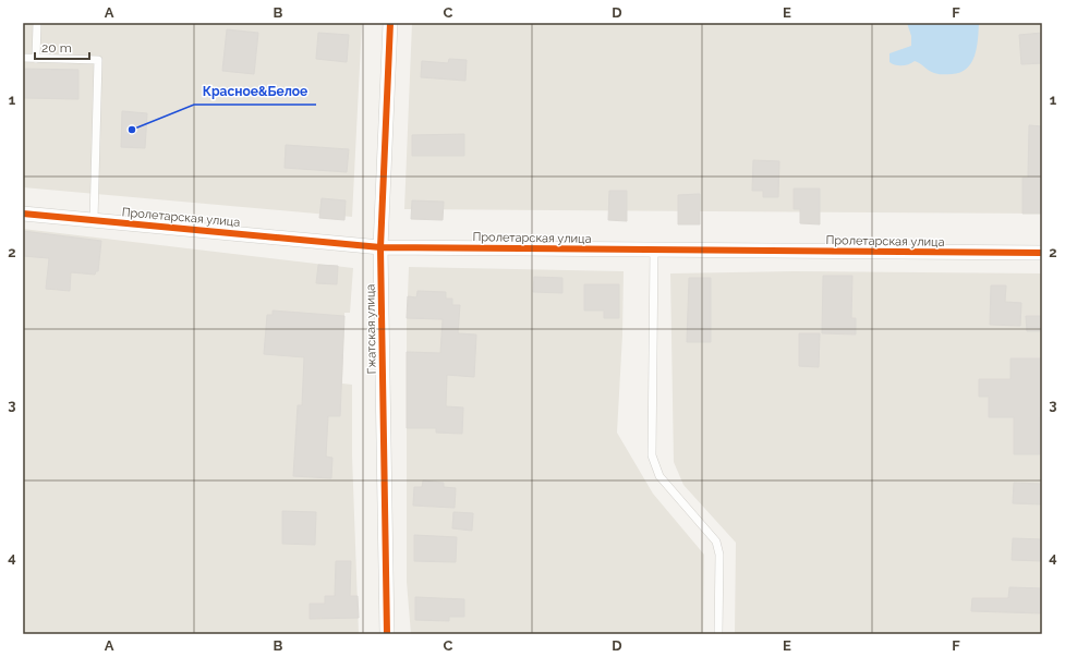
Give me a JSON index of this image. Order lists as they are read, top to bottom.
{
  "streets": {
    "street": ["Пролетарская улица", "Гжатская улица"]
  },
  "crossings": [
    ["Пролетарская улица", "Гжатская улица"]
  ],
  "places": ["Красное&Белое"],
  "scale_bar": "20 m",
  "grid": {
    "columns": [
      "A",
      "B",
      "C",
      "D",
      "E",
      "F"
    ],
    "rows": [
      "1",
      "2",
      "3",
      "4"
    ]
  }
}
